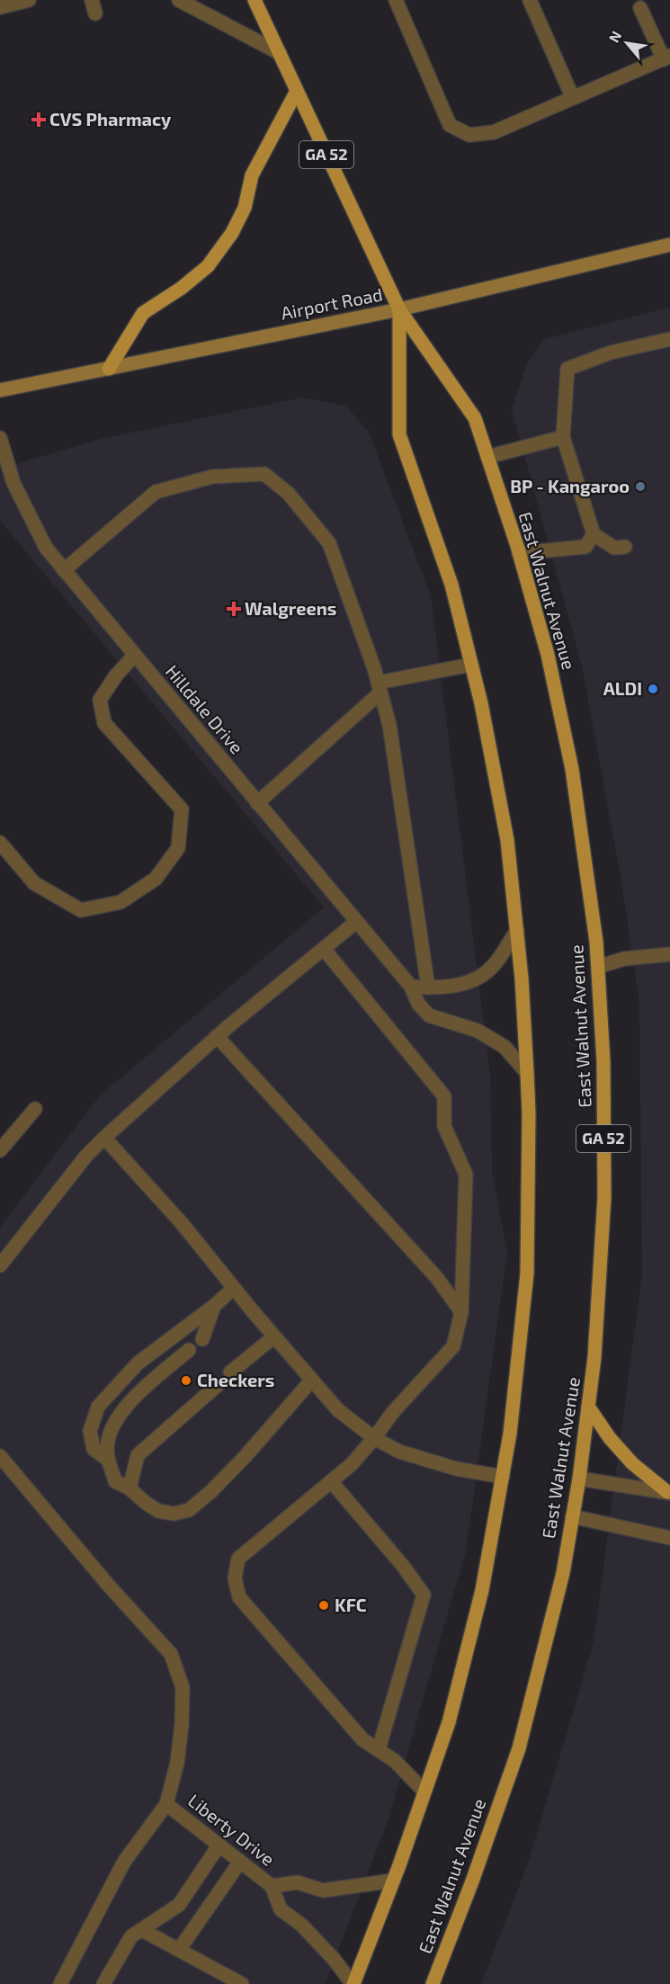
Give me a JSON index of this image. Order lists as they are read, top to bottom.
{
  "streets": {
    "main road": ["GA 52", "Airport Road", "East Walnut Avenue"],
    "street": ["Hilldale Drive", "Liberty Drive"]
  },
  "crossings": [
    ["Airport Road", "East Walnut Avenue"],
    ["East Walnut Avenue", "Hilldale Drive"],
    ["East Walnut Avenue", "Liberty Drive"]
  ],
  "places": {
    "health": ["CVS Pharmacy", "Walgreens"],
    "other": [
      "BP - Kangaroo",
      "ALDI",
      "Checkers",
      "KFC"
    ]
  },
  "north": "top left"
}
